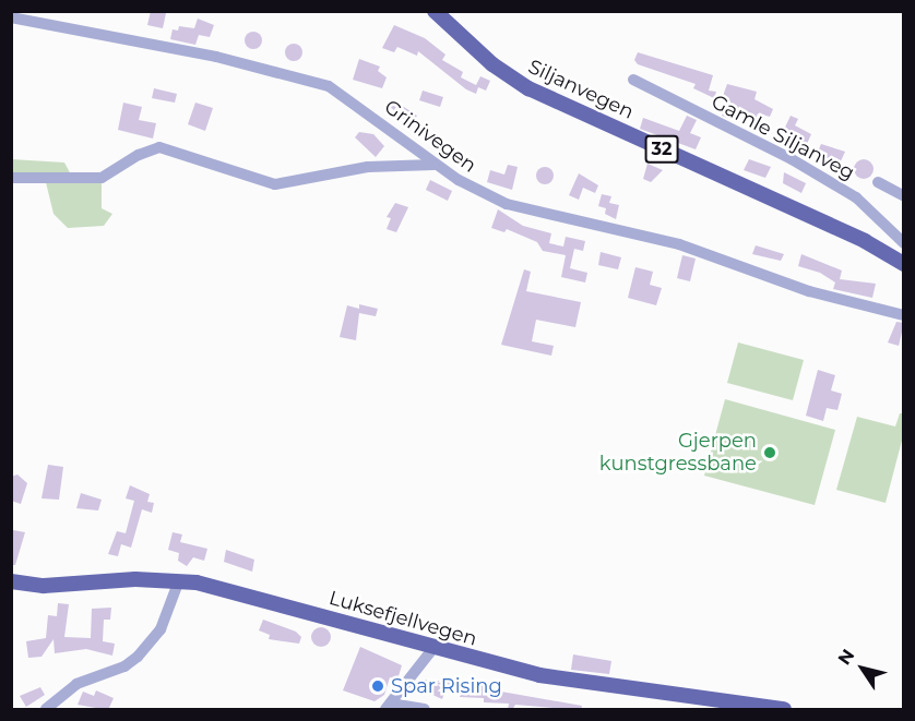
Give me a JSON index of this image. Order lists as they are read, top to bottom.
{
  "streets": {
    "main road": ["Siljanvegen", "32", "Luksefjellvegen"],
    "street": ["Grinivegen", "Gamle Siljanveg"]
  },
  "places": ["Gjerpen kunstgressbane", "Spar Rising"],
  "north": "top left"
}
